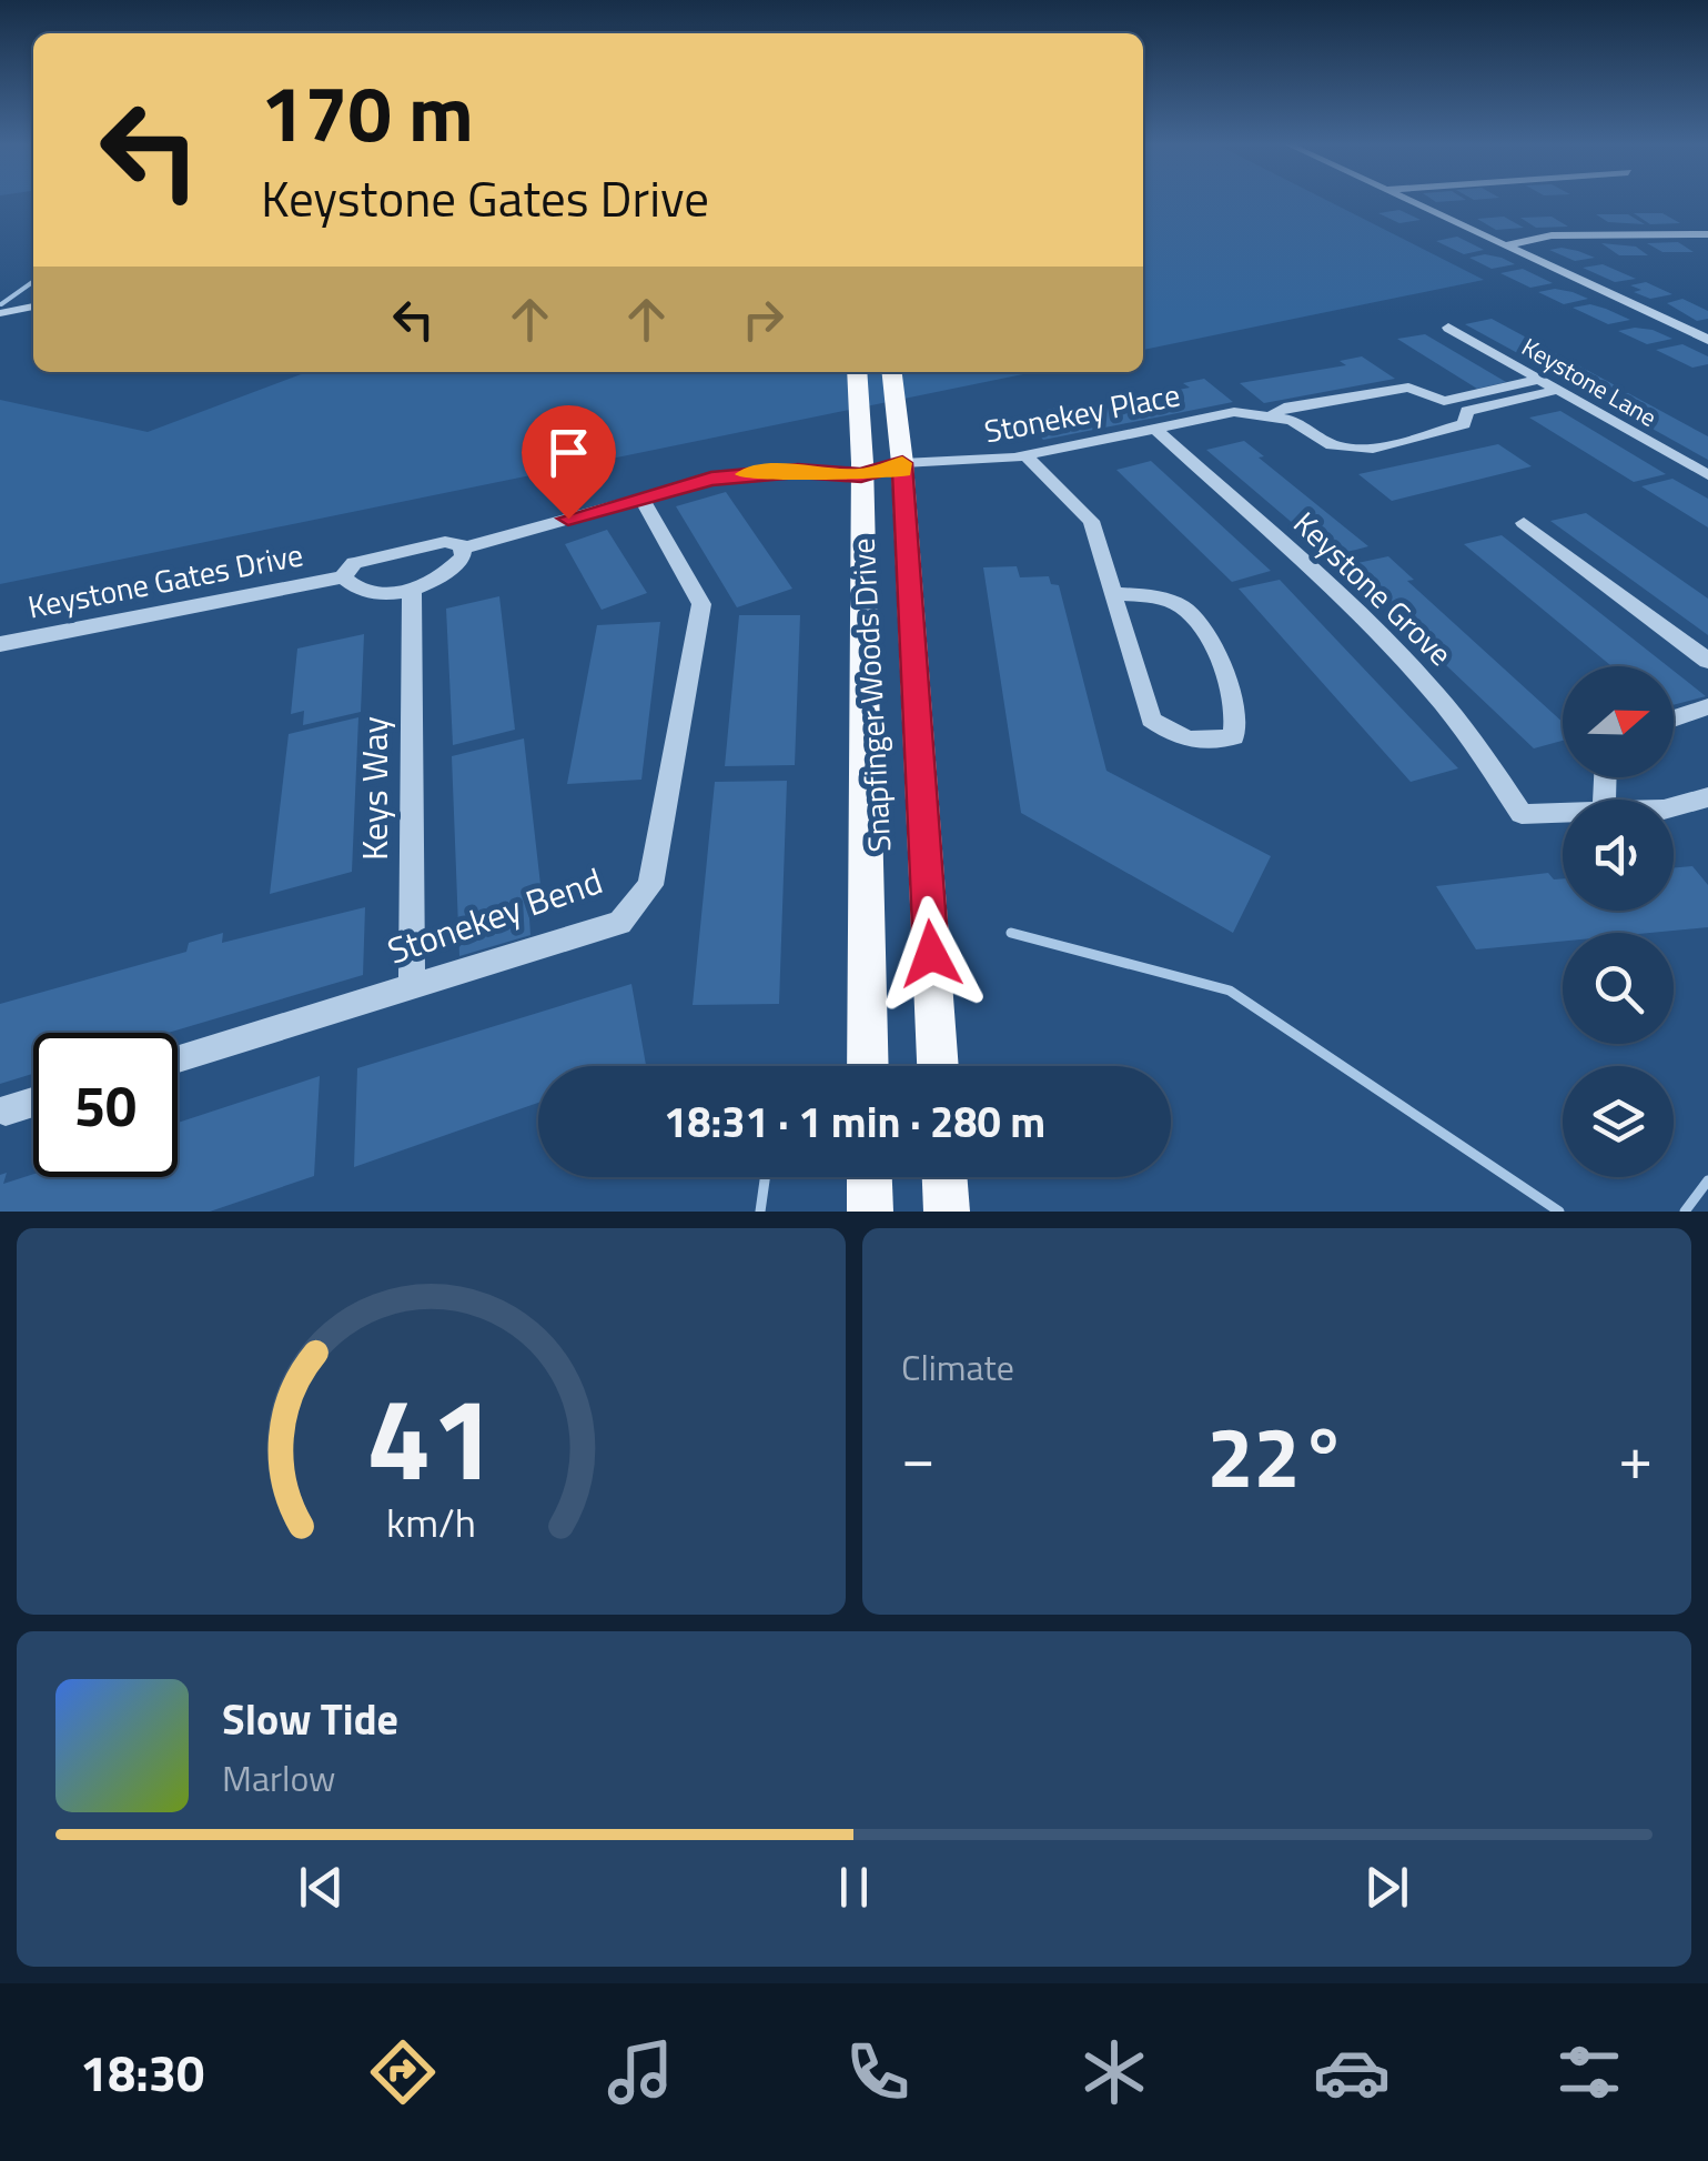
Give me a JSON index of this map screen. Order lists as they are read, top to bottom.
{
  "streets": {
    "main road": ["Snapfinger Woods Drive"],
    "street": [
      "Keystone Lane",
      "Stonekey Place",
      "Keystone Gates Drive",
      "Keystone Grove",
      "Keys Way",
      "Stonekey Bend"
    ]
  },
  "crossings": [
    ["Keystone Lane", "Stonekey Place"],
    ["Stonekey Place", "Keystone Gates Drive"],
    ["Stonekey Place", "Keystone Grove"],
    ["Stonekey Place", "Snapfinger Woods Drive"],
    ["Keystone Gates Drive", "Snapfinger Woods Drive"],
    ["Keystone Gates Drive", "Keys Way"],
    ["Keystone Gates Drive", "Stonekey Bend"],
    ["Keys Way", "Stonekey Bend"]
  ],
  "north": "right",
  "page": {
    "turn": ["170 m", "Keystone Gates Drive"],
    "limit": "50",
    "trip": "18:31 · 1 min · 280 m",
    "tile": "Climate",
    "heat": ["−", "22°", "+"],
    "song": ["Slow Tide", "Marlow"],
    "tabs": "18:30",
    "gauge": ["41", "km/h"]
  }
}
